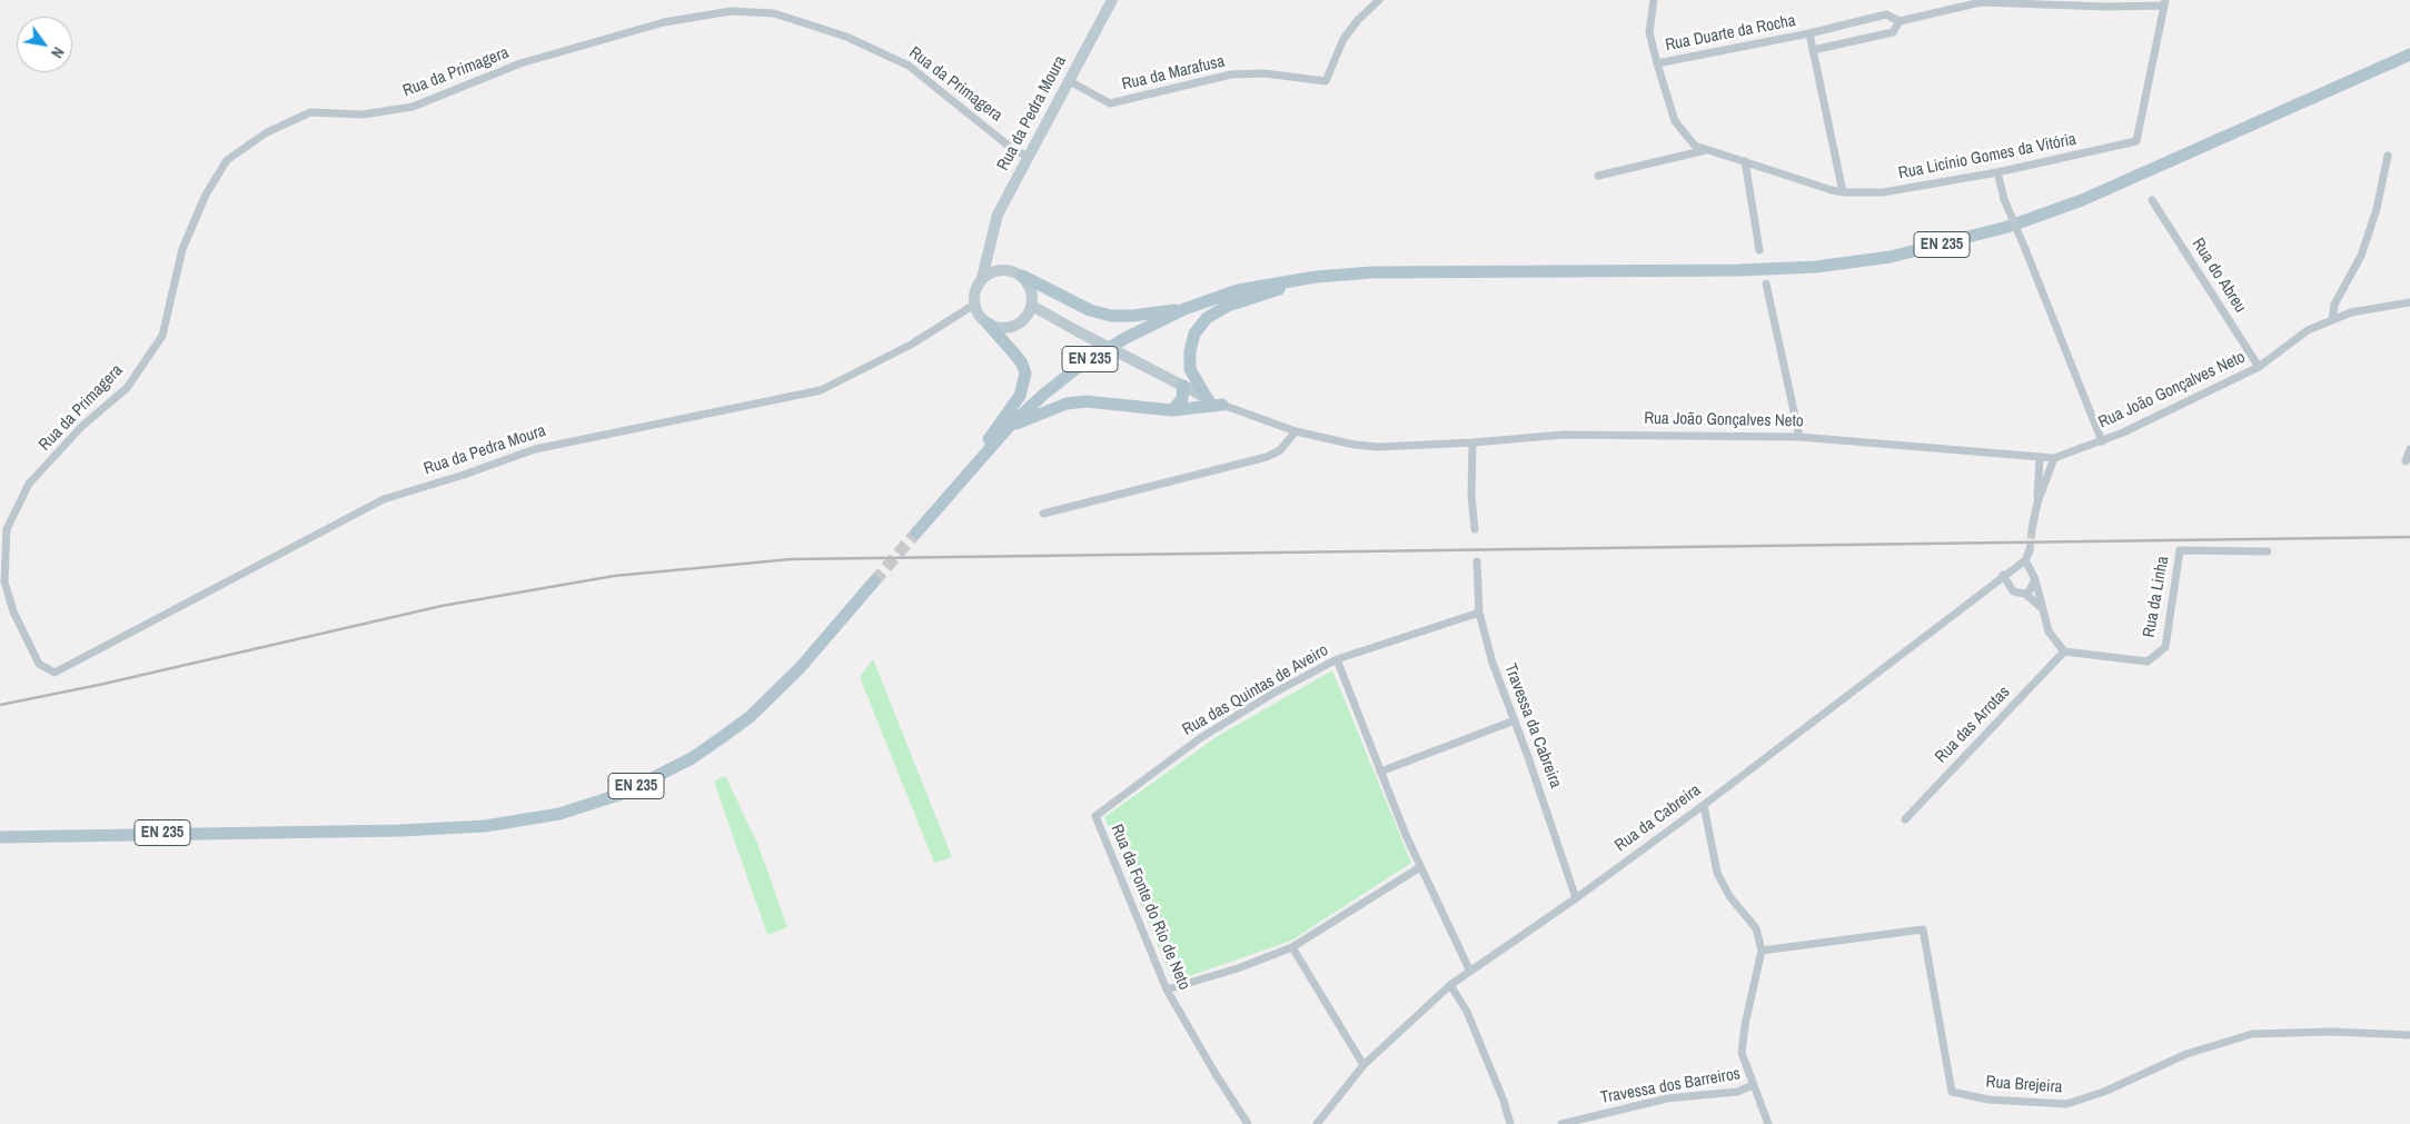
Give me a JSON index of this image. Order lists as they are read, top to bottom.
{
  "streets": {
    "main road": ["EN 235"],
    "street": [
      "Rua Duarte da Rocha",
      "Rua da Primagera",
      "Rua da Marafusa",
      "Rua da Pedra Moura",
      "Rua Licínio Gomes da Vitória",
      "Rua do Abreu",
      "Rua João Gonçalves Neto",
      "Rua da Linha",
      "Rua das Quintas de Aveiro",
      "Rua das Arrotas",
      "Travessa da Cabreira",
      "Rua da Cabreira",
      "Rua da Fonte do Rio de Neto",
      "Rua Brejeira",
      "Travessa dos Barreiros"
    ]
  },
  "crossings": [
    ["Rua Duarte da Rocha", "Rua Licínio Gomes da Vitória"],
    ["Rua da Primagera", "Rua da Pedra Moura"],
    ["Rua da Marafusa", "Rua da Pedra Moura"],
    ["Rua da Pedra Moura", "Rua João Gonçalves Neto"],
    ["Rua do Abreu", "Rua João Gonçalves Neto"],
    ["Rua da Linha", "Rua das Arrotas"],
    ["Rua das Quintas de Aveiro", "Travessa da Cabreira"],
    ["Rua das Quintas de Aveiro", "Rua da Fonte do Rio de Neto"],
    ["Travessa da Cabreira", "Rua da Cabreira"]
  ],
  "north": "bottom right"
}
